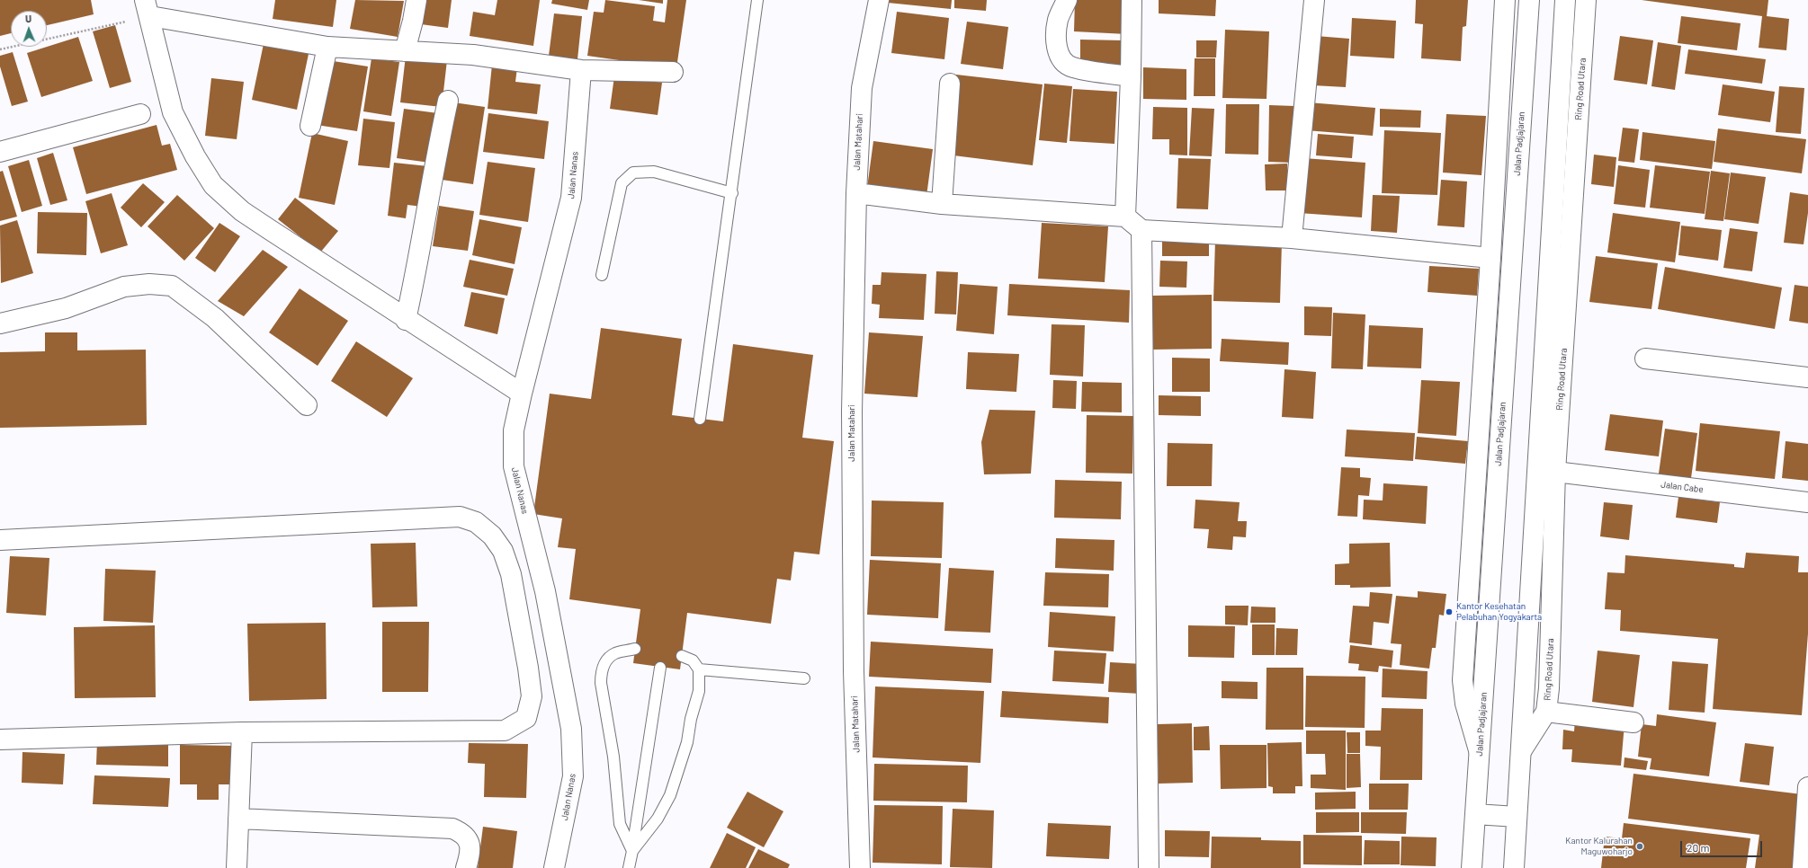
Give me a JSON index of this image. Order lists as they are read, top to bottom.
{
  "streets": {
    "main road": [
      "Ring Road Utara",
      "Jalan Matahari",
      "Jalan Padjajaran",
      "Jalan Nanas",
      "Jalan Cabe"
    ]
  },
  "crossings": [
    ["Ring Road Utara", "Jalan Cabe"]
  ],
  "places": ["Kantor Kesehatan Pelabuhan Yogyakarta", "Kantor Kalurahan Maguwoharjo"],
  "scale_bar": "20 m",
  "north": "top"
}
